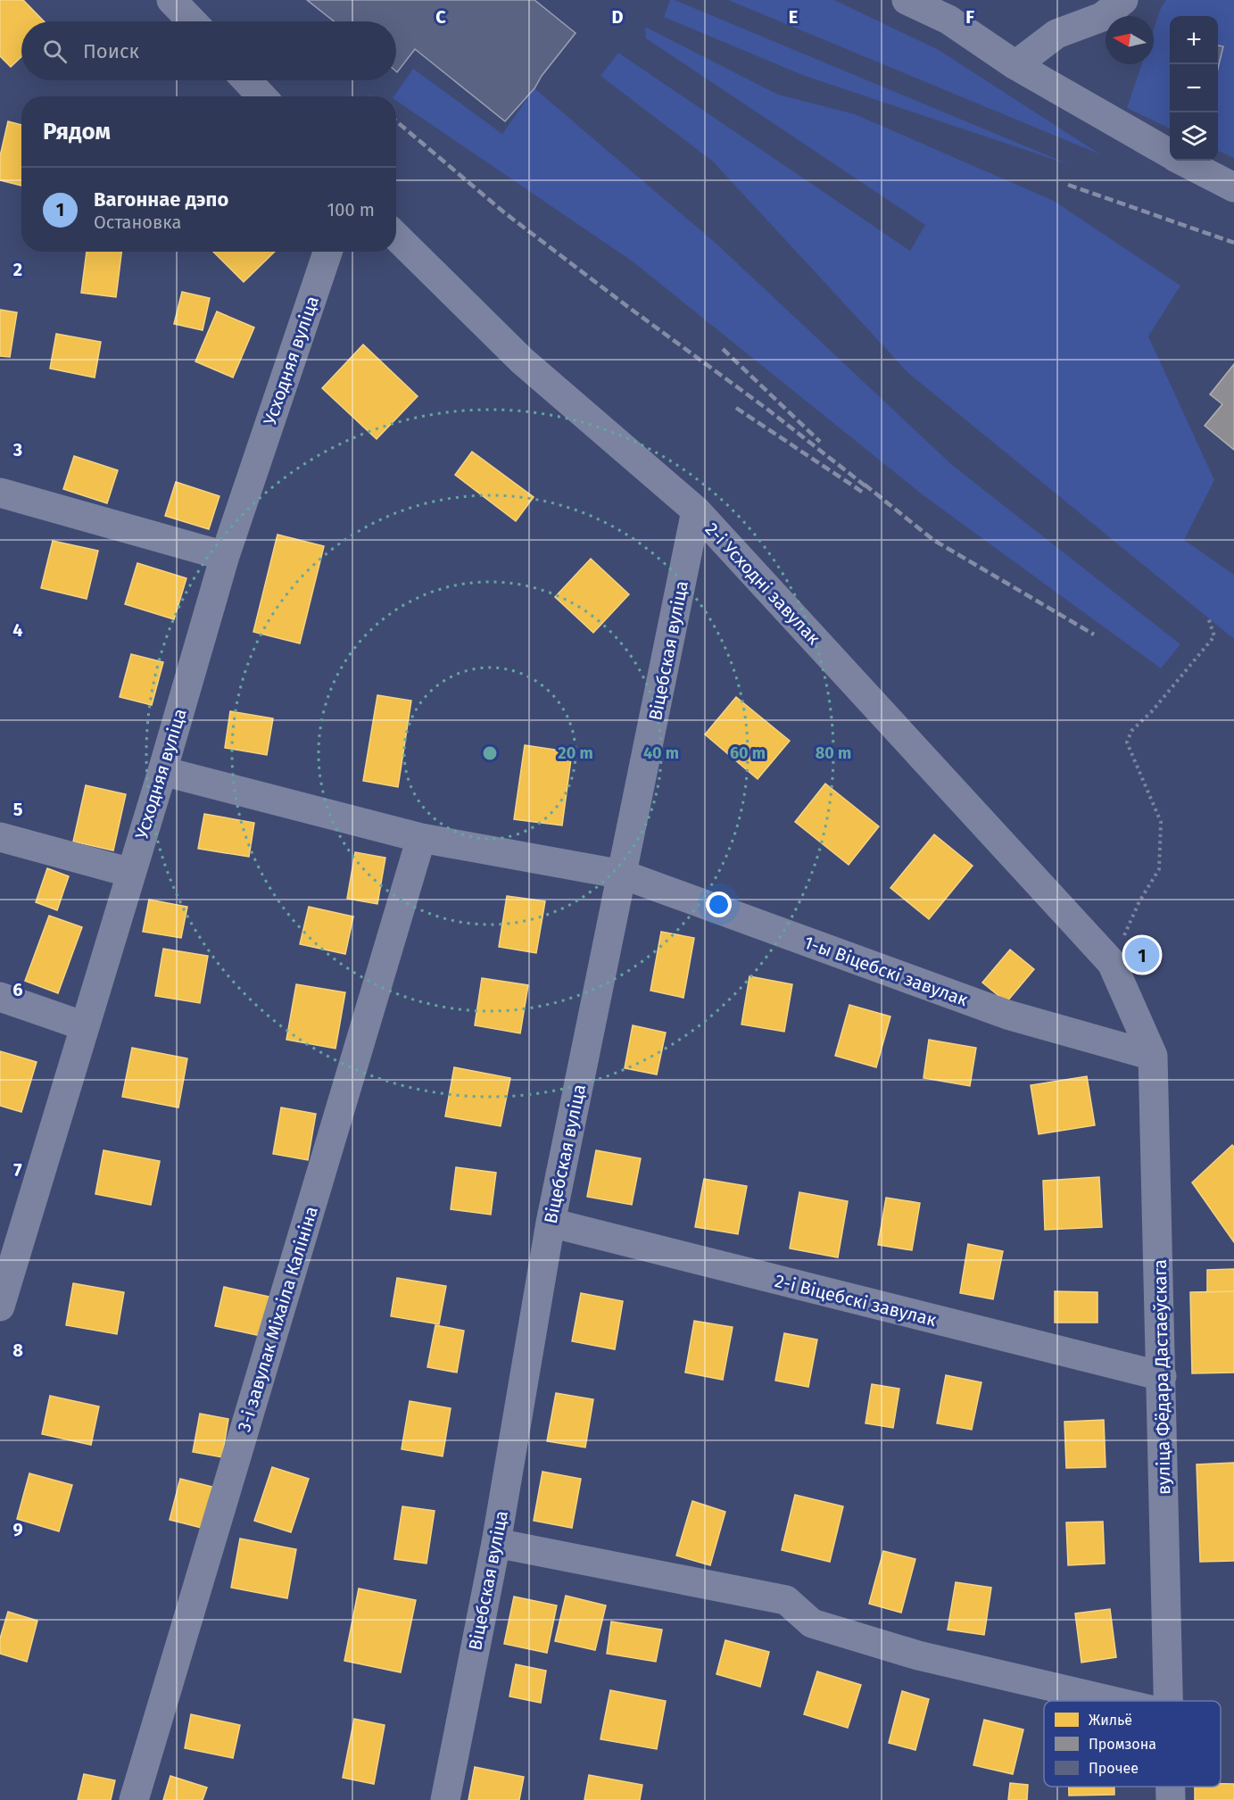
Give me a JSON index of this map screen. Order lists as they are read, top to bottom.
{
  "streets": {
    "street": [
      "Усходняя вуліца",
      "2-і Усходні завулак",
      "Віцебская вуліца",
      "1-ы Віцебскі завулак",
      "2-і Віцебскі завулак",
      "3-і завулак Міхаіла Калініна",
      "вуліца Фёдара Дастаеўскага"
    ]
  },
  "crossings": [
    ["Усходняя вуліца", "1-ы Віцебскі завулак"],
    ["2-і Усходні завулак", "Віцебская вуліца"],
    ["2-і Усходні завулак", "вуліца Фёдара Дастаеўскага"],
    ["Віцебская вуліца", "1-ы Віцебскі завулак"],
    ["Віцебская вуліца", "2-і Віцебскі завулак"],
    ["1-ы Віцебскі завулак", "3-і завулак Міхаіла Калініна"],
    ["1-ы Віцебскі завулак", "вуліца Фёдара Дастаеўскага"],
    ["2-і Віцебскі завулак", "вуліца Фёдара Дастаеўскага"]
  ],
  "legend": ["Жильё", "Промзона", "Прочее"],
  "north": "left",
  "page": {
    "map_buttons": ["+", "−"],
    "search": "Поиск",
    "heading": "Рядом",
    "list": [
      {
        "mark": "1",
        "name": "Вагоннае дэпо",
        "note": "Остановка",
        "value": "100 m"
      }
    ],
    "pins": "1"
  },
  "grid": {
    "columns": [
      "C",
      "D",
      "E",
      "F"
    ],
    "rows": [
      "2",
      "3",
      "4",
      "5",
      "6",
      "7",
      "8",
      "9"
    ]
  },
  "rings": [
    "20 m",
    "40 m",
    "60 m",
    "80 m"
  ]
}
